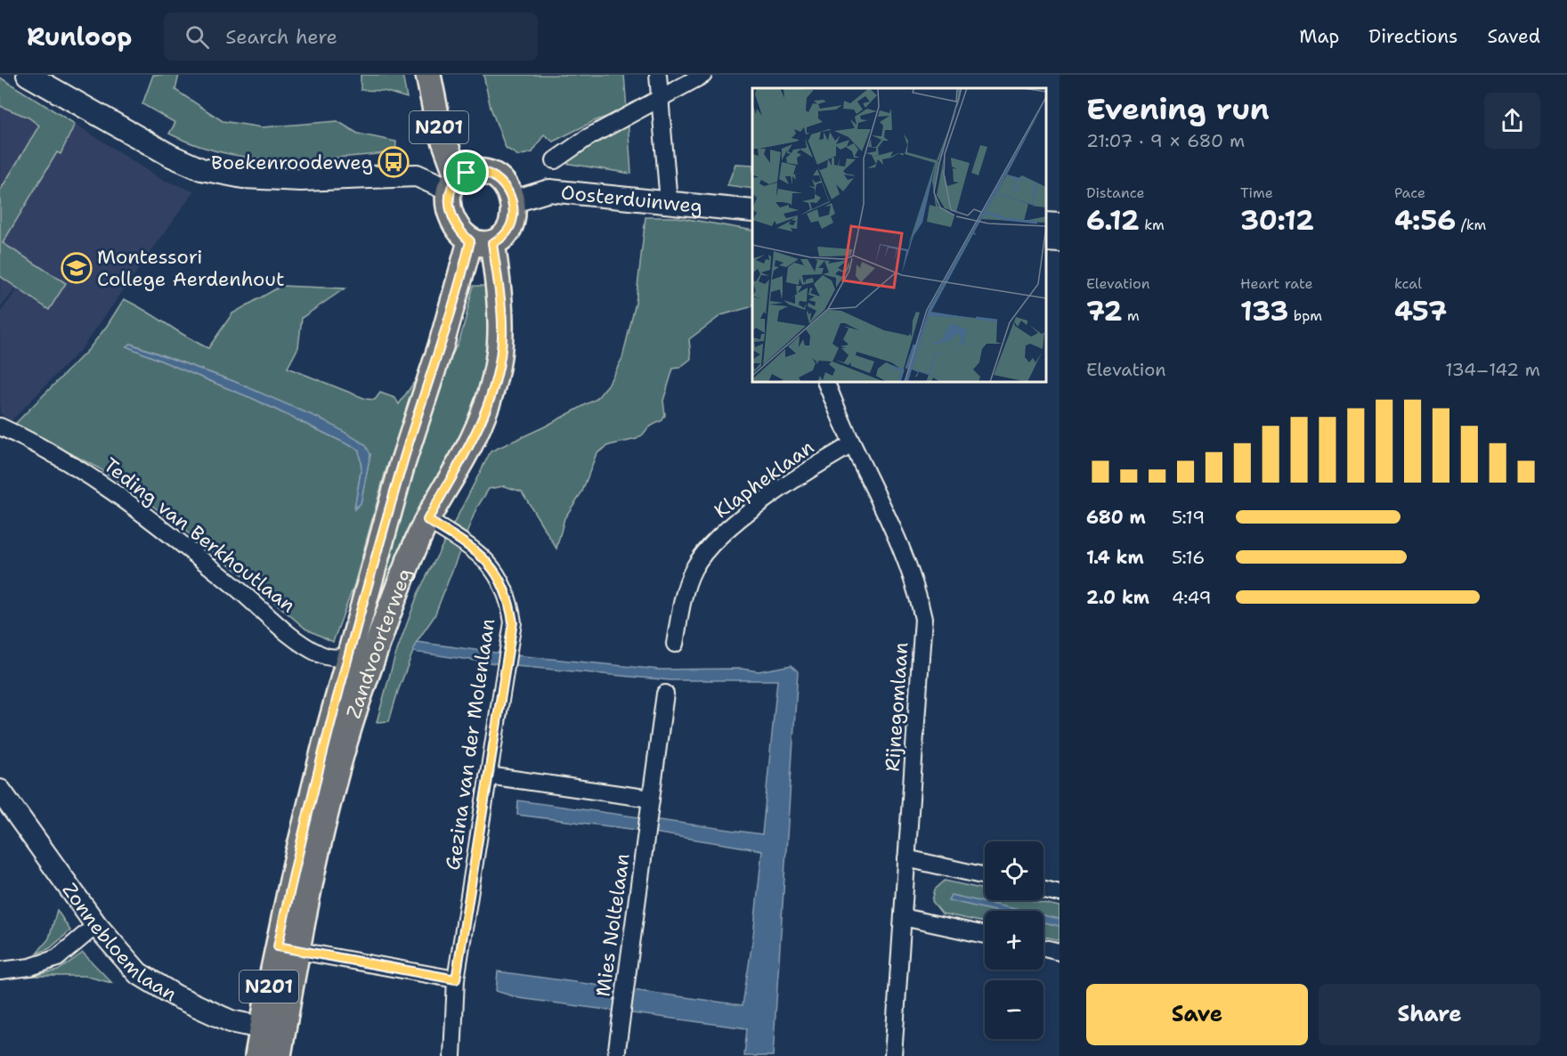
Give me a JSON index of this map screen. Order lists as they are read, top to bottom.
{
  "streets": {
    "main road": ["N201", "Zandvoorterweg"],
    "street": [
      "Oosterduinweg",
      "Klapheklaan",
      "Teding van Berkhoutlaan",
      "Rijnegomlaan",
      "Gezina van der Molenlaan",
      "Mies Noltelaan",
      "Zonnebloemlaan"
    ]
  },
  "crossings": [
    ["N201", "Oosterduinweg"],
    ["N201", "Zandvoorterweg"],
    ["Oosterduinweg", "Zandvoorterweg"],
    ["Klapheklaan", "Rijnegomlaan"],
    ["Teding van Berkhoutlaan", "Zandvoorterweg"],
    ["Zandvoorterweg", "Gezina van der Molenlaan"],
    ["Zandvoorterweg", "Zonnebloemlaan"]
  ],
  "places": {
    "bus stop": ["Boekenroodeweg"],
    "school or university": ["Montessori College Aerdenhout"]
  },
  "page": {
    "header": "Runloop",
    "search": "Search here",
    "nav": ["Map", "Directions", "Saved"],
    "heading": ["Evening run", "21:07 · 9 × 680 m"],
    "stats": [
      ["Distance", "6.12 km"],
      ["Time", "30:12"],
      ["Pace", "4:56 /km"],
      ["Elevation", "72 m"],
      ["Heart rate", "133 bpm"],
      ["kcal", "457"]
    ],
    "chart": ["Elevation", "134–142 m"],
    "list": [
      {
        "name": "680 m",
        "note": "5:19"
      },
      {
        "name": "1.4 km",
        "note": "5:16"
      },
      {
        "name": "2.0 km",
        "note": "4:49"
      }
    ],
    "map_buttons": ["+", "−"],
    "buttons": ["Save", "Share"]
  }
}
